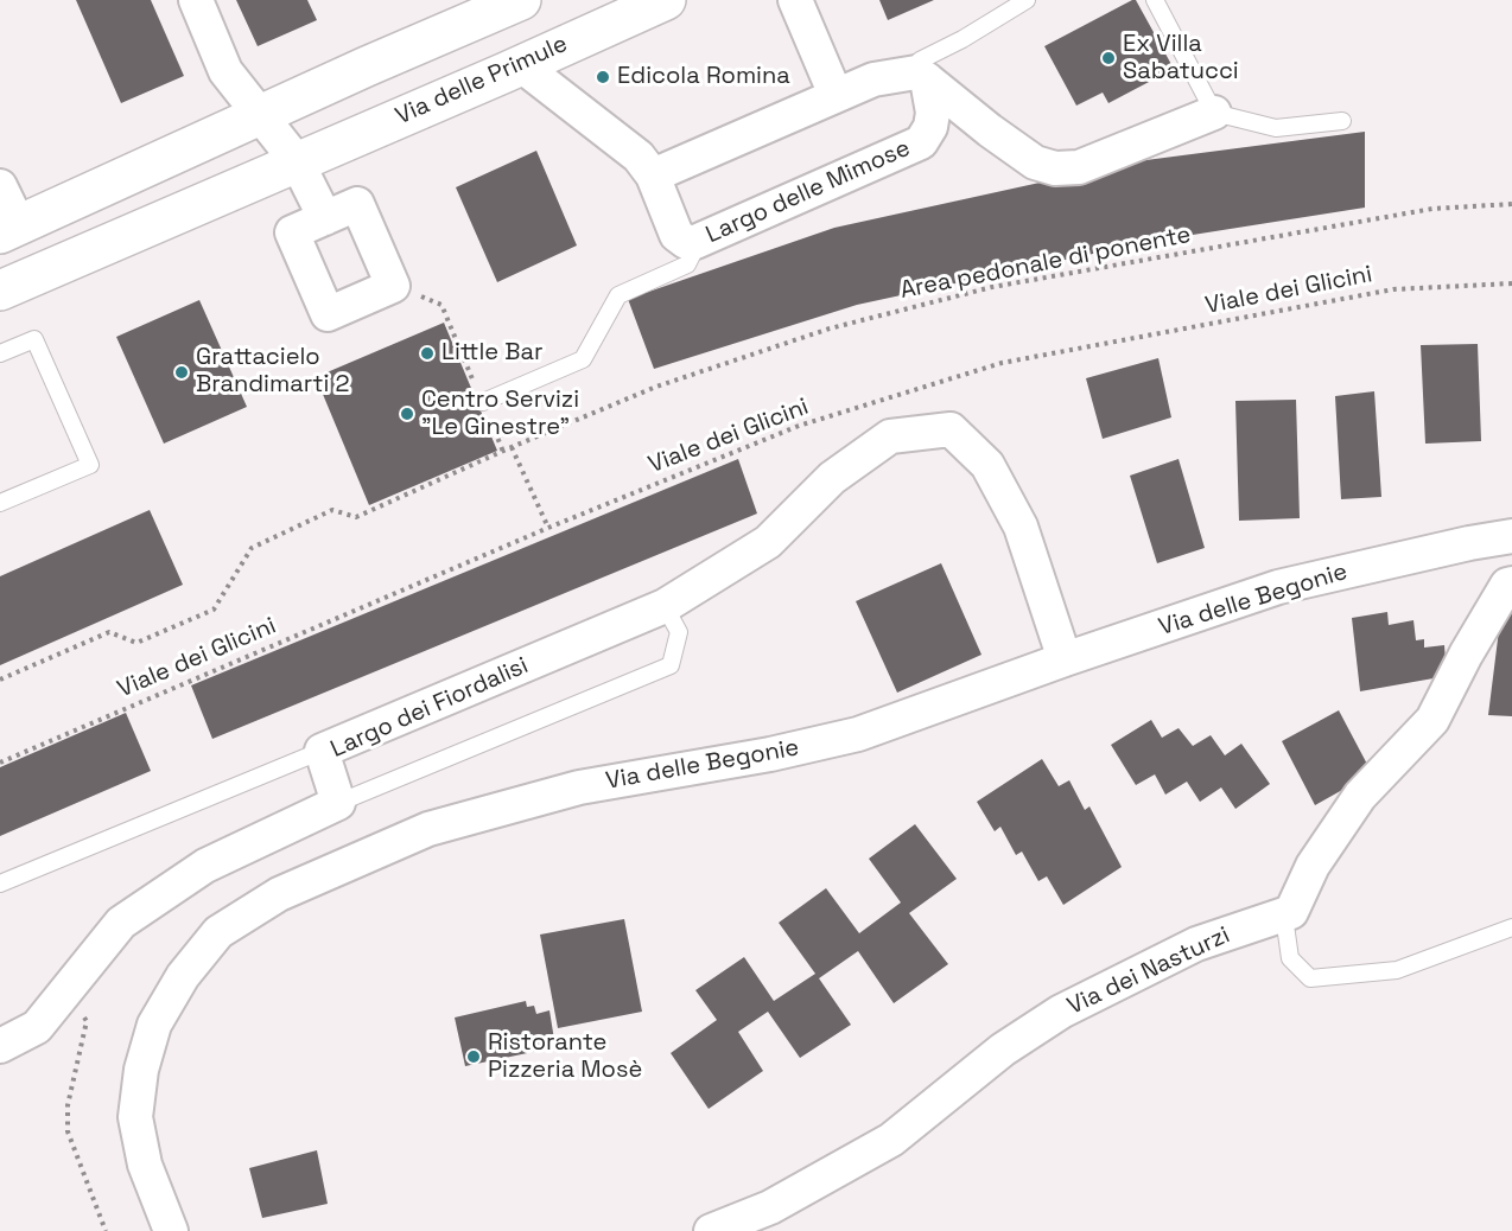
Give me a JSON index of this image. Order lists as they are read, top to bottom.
{
  "streets": {
    "main road": ["Via delle Primule"],
    "street": [
      "Largo delle Mimose",
      "Via delle Begonie",
      "Largo dei Fiordalisi",
      "Via dei Nasturzi"
    ],
    "path": ["Area pedonale di ponente", "Viale dei Glicini"]
  },
  "crossings": [
    ["Via delle Primule", "Largo delle Mimose"],
    ["Via delle Begonie", "Largo dei Fiordalisi"]
  ],
  "places": [
    "Ex Villa Sabatucci",
    "Edicola Romina",
    "Little Bar",
    "Grattacielo Brandimarti 2",
    "Centro Servizi \"Le Ginestre\"",
    "Ristorante Pizzeria Mosè"
  ]
}
